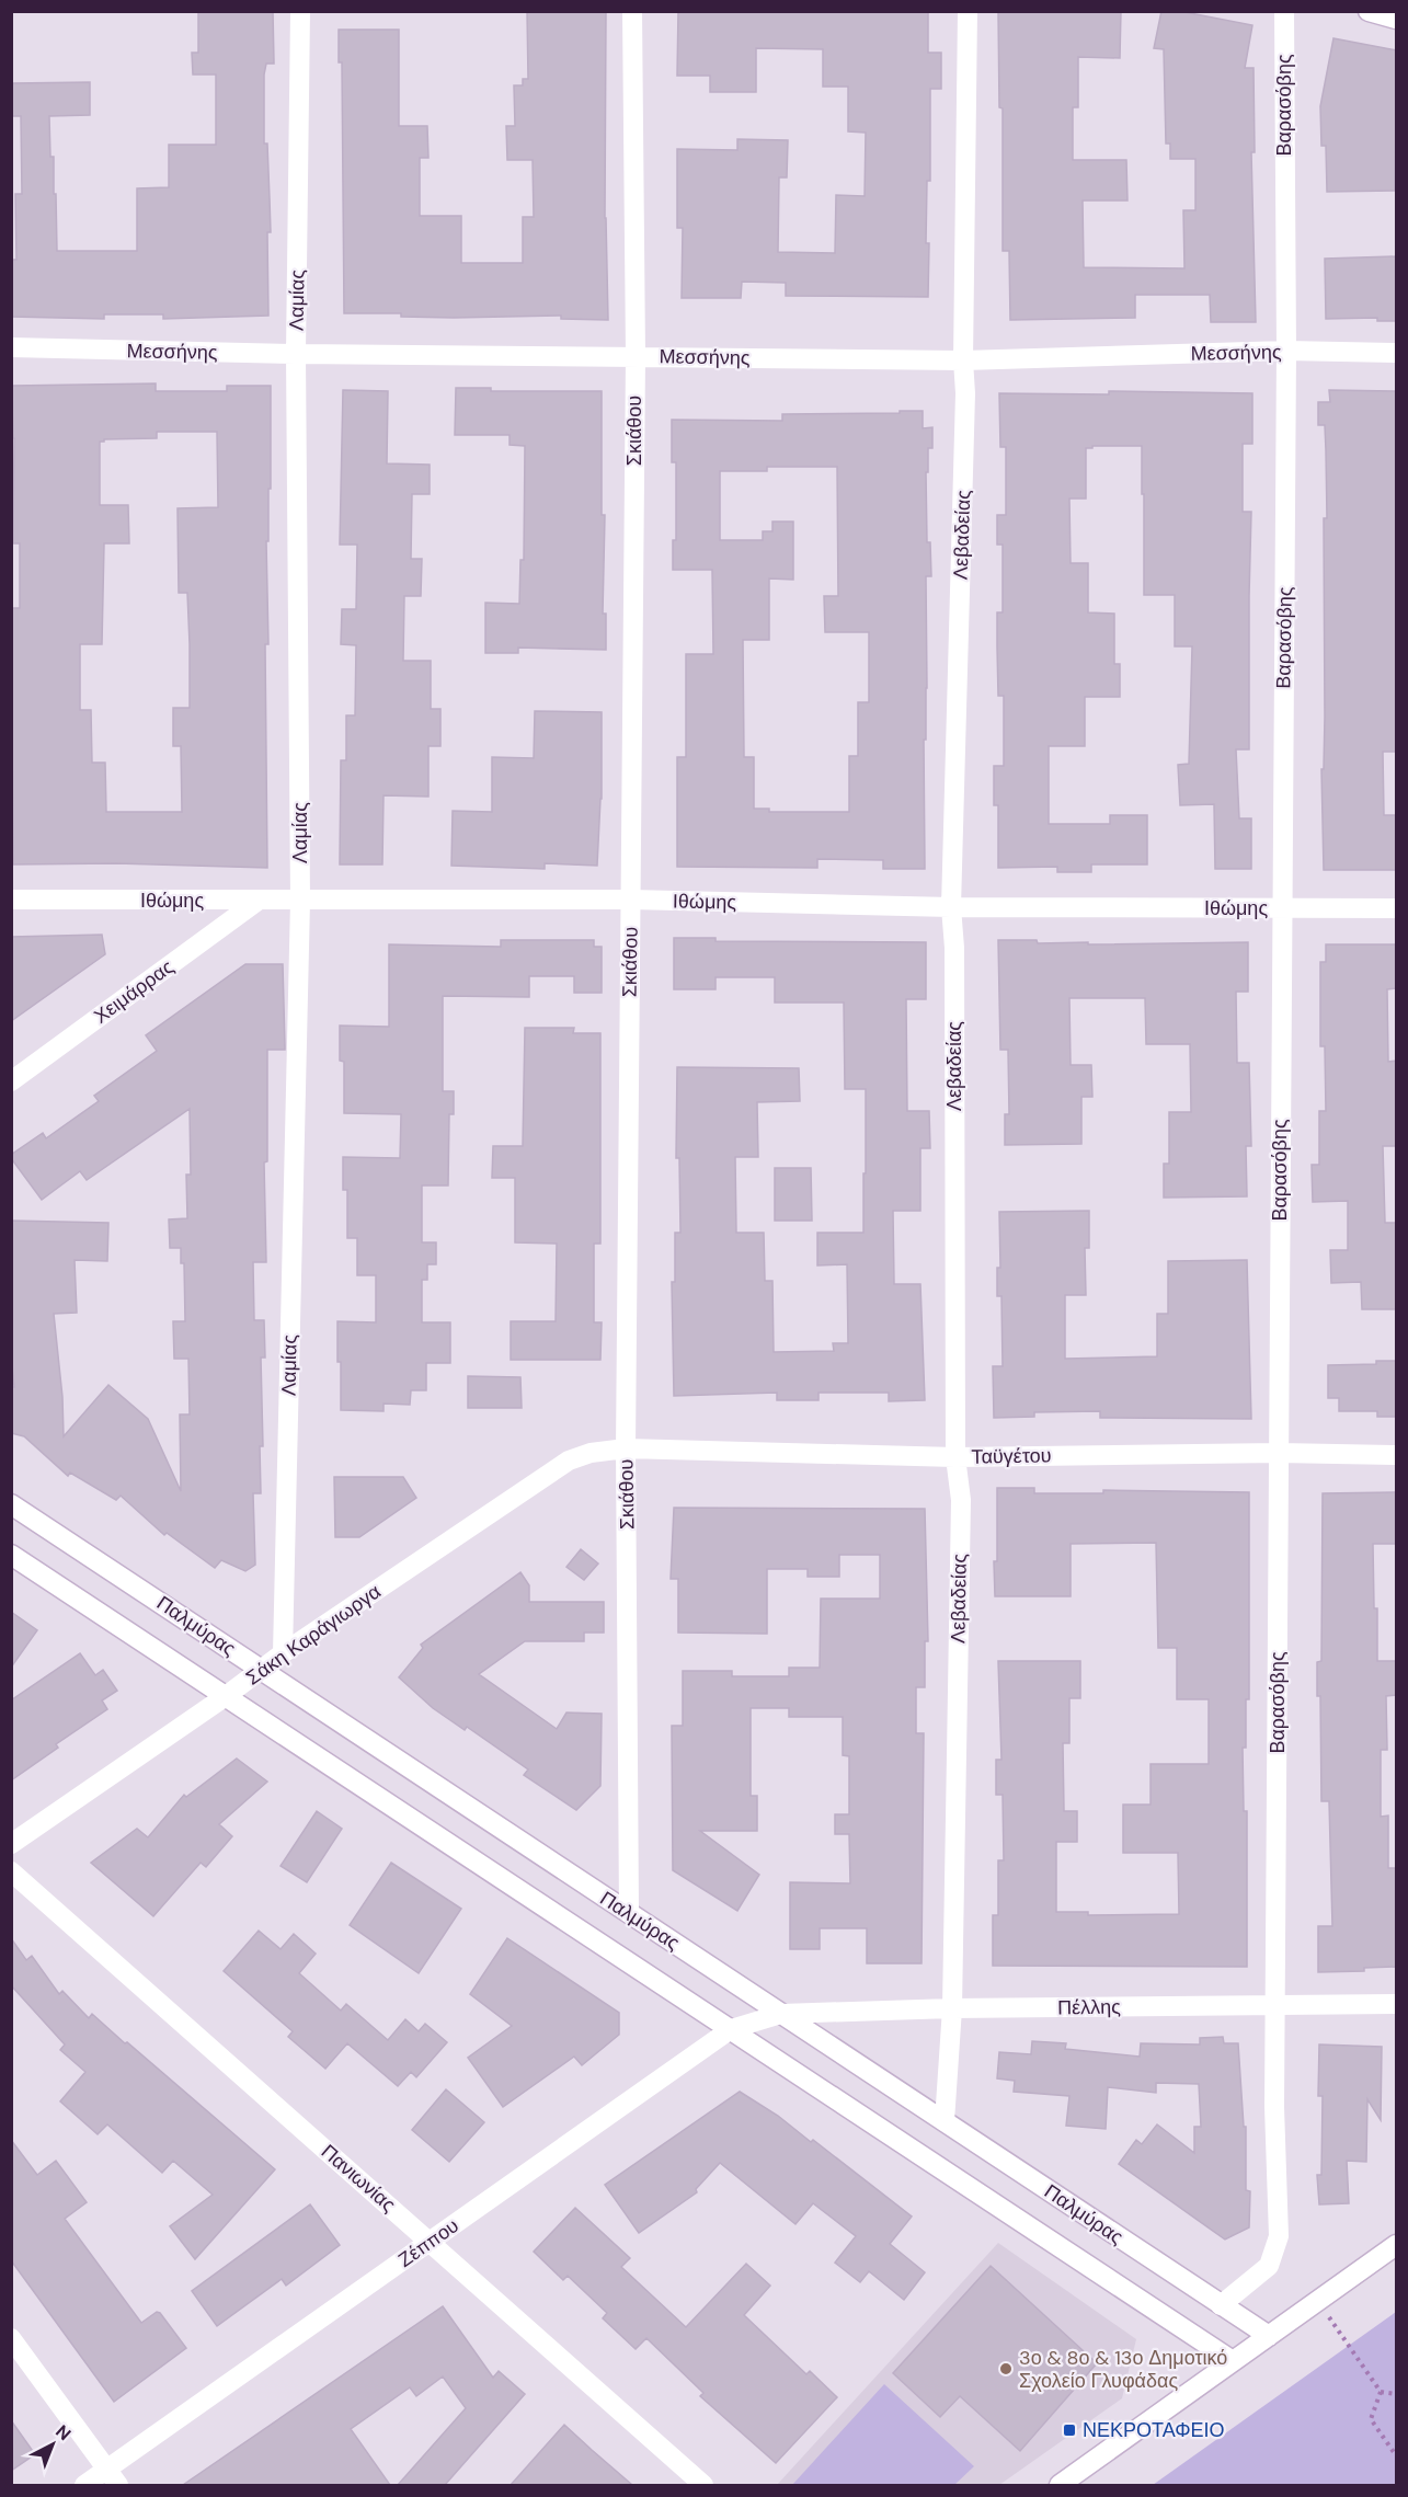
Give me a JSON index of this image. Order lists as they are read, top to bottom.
{
  "streets": {
    "street": [
      "Βαρασόβης",
      "Λαμίας",
      "Μεσσήνης",
      "Σκιάθου",
      "Λεβαδείας",
      "Ιθώμης",
      "Χειμάρρας",
      "Ταϋγέτου",
      "Παλμύρας",
      "Σάκη Καράγιωργα",
      "Πέλλης",
      "Πανιωνίας",
      "Ζέππου"
    ]
  },
  "crossings": [
    ["Βαρασόβης", "Μεσσήνης"],
    ["Βαρασόβης", "Ιθώμης"],
    ["Βαρασόβης", "Ταϋγέτου"],
    ["Βαρασόβης", "Παλμύρας"],
    ["Βαρασόβης", "Πέλλης"],
    ["Λαμίας", "Μεσσήνης"],
    ["Λαμίας", "Ιθώμης"],
    ["Λαμίας", "Σάκη Καράγιωργα"],
    ["Μεσσήνης", "Σκιάθου"],
    ["Μεσσήνης", "Λεβαδείας"],
    ["Σκιάθου", "Ιθώμης"],
    ["Σκιάθου", "Ταϋγέτου"],
    ["Σκιάθου", "Παλμύρας"],
    ["Σκιάθου", "Σάκη Καράγιωργα"],
    ["Λεβαδείας", "Ιθώμης"],
    ["Λεβαδείας", "Ταϋγέτου"],
    ["Λεβαδείας", "Παλμύρας"],
    ["Λεβαδείας", "Πέλλης"],
    ["Ιθώμης", "Χειμάρρας"],
    ["Ταϋγέτου", "Σάκη Καράγιωργα"],
    ["Παλμύρας", "Σάκη Καράγιωργα"],
    ["Παλμύρας", "Πέλλης"],
    ["Παλμύρας", "Ζέππου"],
    ["Πέλλης", "Ζέππου"],
    ["Πανιωνίας", "Ζέππου"]
  ],
  "places": {
    "other": ["3ο & 8ο & 13ο Δημοτικό Σχολείο Γλυφάδας"],
    "transit": ["ΝΕΚΡΟΤΑΦΕΙΟ"]
  },
  "north": "top right"
}
